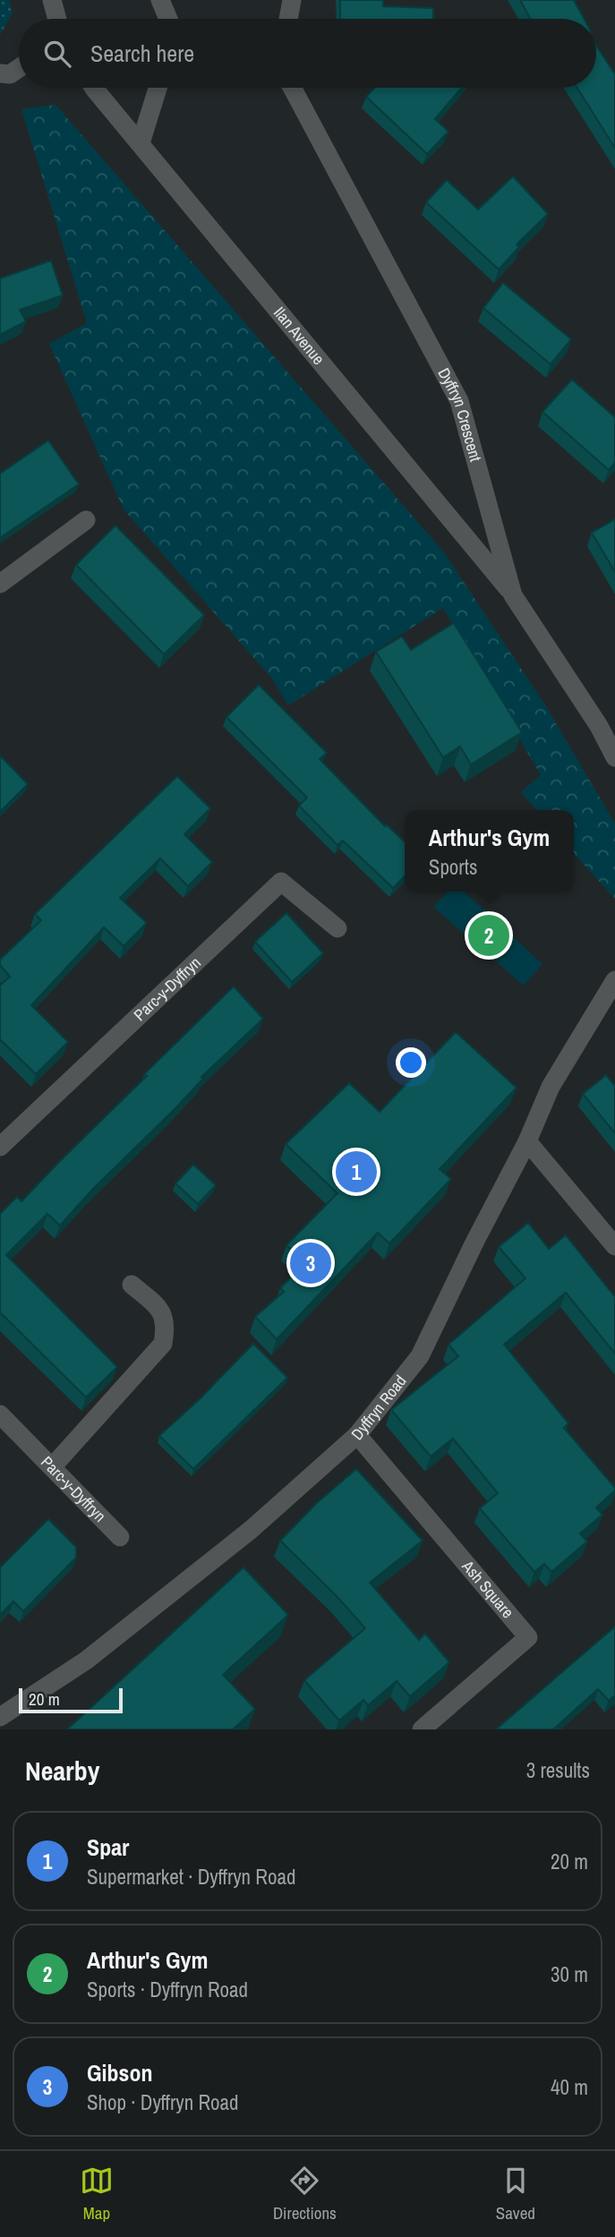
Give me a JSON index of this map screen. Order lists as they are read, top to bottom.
{
  "streets": {
    "street": [
      "Ilan Avenue",
      "Dyffryn Crescent",
      "Parc-y-Dyffryn",
      "Dyffryn Road",
      "Ash Square"
    ]
  },
  "crossings": [
    ["Ilan Avenue", "Dyffryn Crescent"],
    ["Dyffryn Road", "Ash Square"]
  ],
  "scale_bar": "20 m",
  "page": {
    "search": "Search here",
    "popup": ["Arthur's Gym", "Sports"],
    "pins": ["2", "1", "3"],
    "scale": "20 m",
    "heading": ["Nearby", "3 results"],
    "list": [
      {
        "mark": "1",
        "name": "Spar",
        "note": "Supermarket · Dyffryn Road",
        "value": "20 m"
      },
      {
        "mark": "2",
        "name": "Arthur's Gym",
        "note": "Sports · Dyffryn Road",
        "value": "30 m"
      },
      {
        "mark": "3",
        "name": "Gibson",
        "note": "Shop · Dyffryn Road",
        "value": "40 m"
      }
    ],
    "nav": ["Map", "Directions", "Saved"]
  }
}
